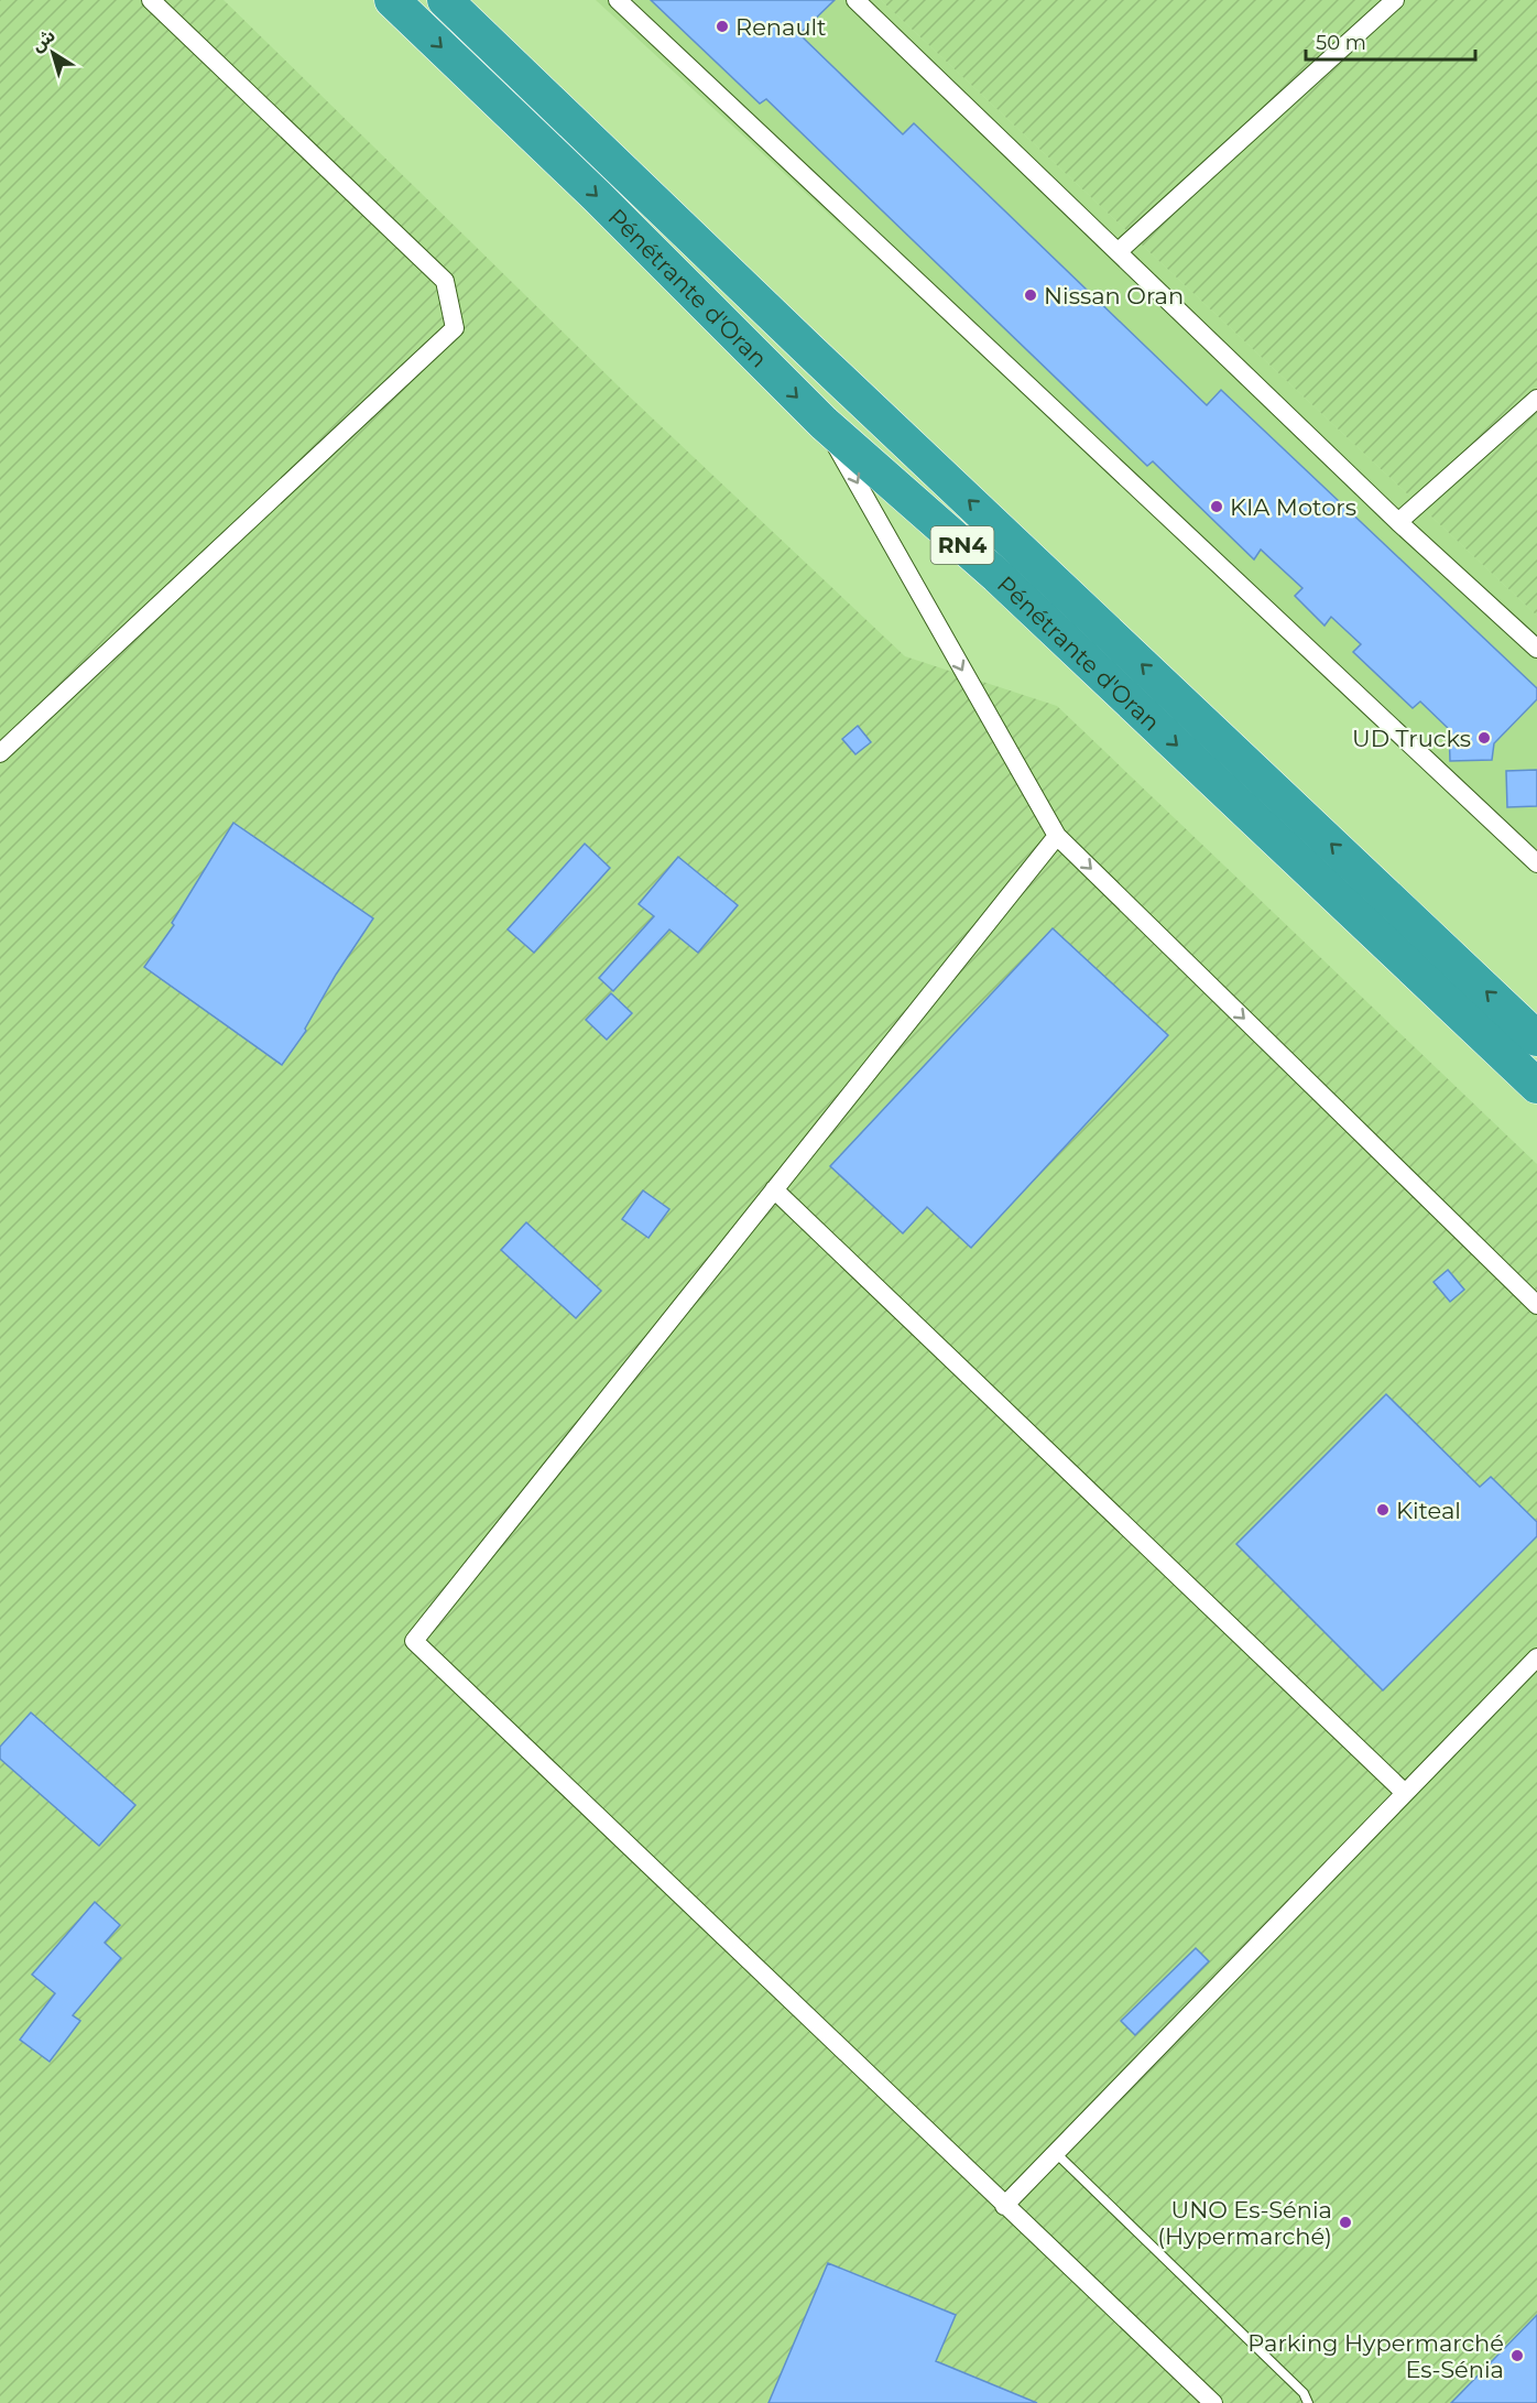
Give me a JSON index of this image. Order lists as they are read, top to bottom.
{
  "streets": {
    "highway": ["Pénétrante d'Oran", "RN4"]
  },
  "places": [
    "Renault",
    "Nissan Oran",
    "KIA Motors",
    "UD Trucks",
    "Kiteal",
    "UNO Es-Sénia (Hypermarché)",
    "Parking Hypermarché Es-Sénia"
  ],
  "scale_bar": "50 m",
  "north": "top left"
}
